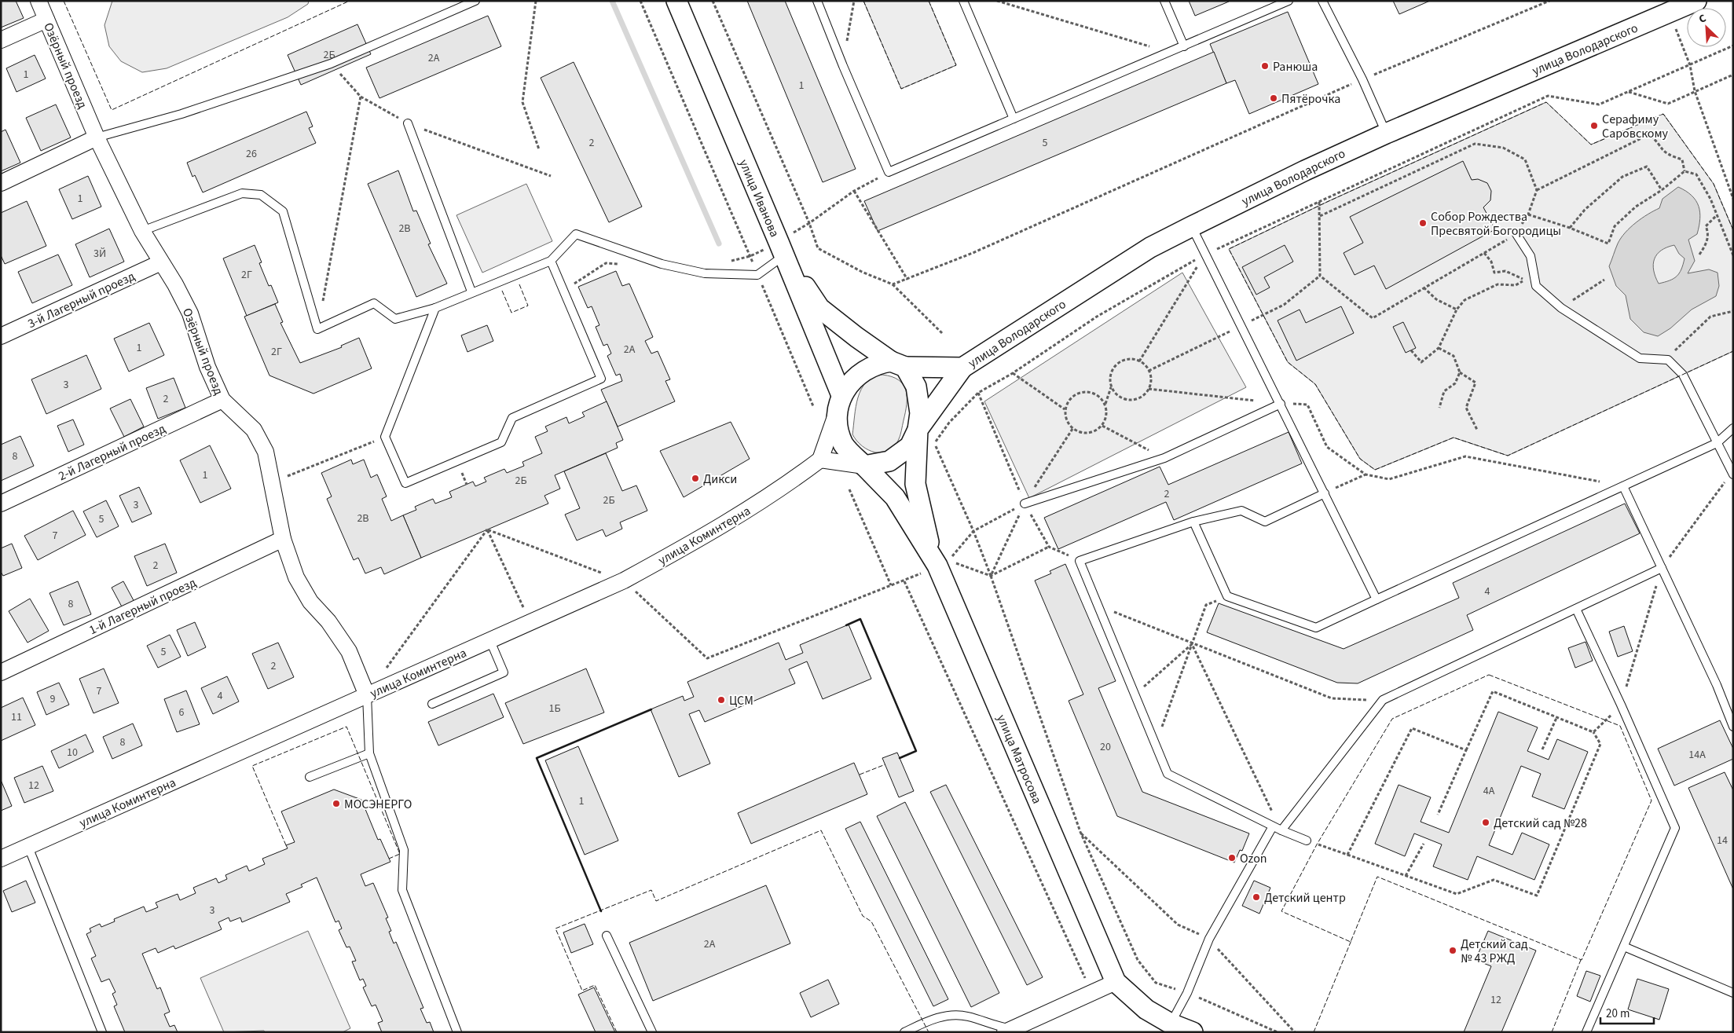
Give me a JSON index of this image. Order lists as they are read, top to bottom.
{
  "streets": {
    "street": [
      "улица Володарского",
      "Озёрный проезд",
      "улица Иванова",
      "3-й Лагерный проезд",
      "2-й Лагерный проезд",
      "улица Коминтерна",
      "1-й Лагерный проезд",
      "улица Матросова"
    ]
  },
  "crossings": [
    ["улица Володарского", "улица Иванова"],
    ["улица Володарского", "улица Матросова"],
    ["Озёрный проезд", "3-й Лагерный проезд"],
    ["Озёрный проезд", "2-й Лагерный проезд"],
    ["Озёрный проезд", "улица Коминтерна"],
    ["Озёрный проезд", "1-й Лагерный проезд"],
    ["улица Иванова", "улица Матросова"]
  ],
  "places": [
    "Ранюша",
    "Пятёрочка",
    "Серафиму Саровскому",
    "Собор Рождества Пресвятой Богородицы",
    "Дикси",
    "ЦСМ",
    "МОСЭНЕРГО",
    "Детский сад №28",
    "Ozon",
    "Детский центр",
    "Детский сад № 43 РЖД"
  ],
  "house_numbers": [
    "2Б",
    "2А",
    "1",
    "1",
    "2",
    "5",
    "26",
    "1",
    "2В",
    "3Й",
    "2Г",
    "1",
    "2А",
    "2Г",
    "3",
    "2",
    "8",
    "1",
    "2Б",
    "2",
    "2Б",
    "3",
    "2В",
    "5",
    "7",
    "2",
    "4",
    "8",
    "5",
    "2",
    "7",
    "4",
    "9",
    "1Б",
    "6",
    "11",
    "8",
    "20",
    "10",
    "14А",
    "12",
    "4А",
    "1",
    "14",
    "3",
    "2А",
    "12"
  ],
  "scale_bar": "20 m",
  "north": "top left"
}
